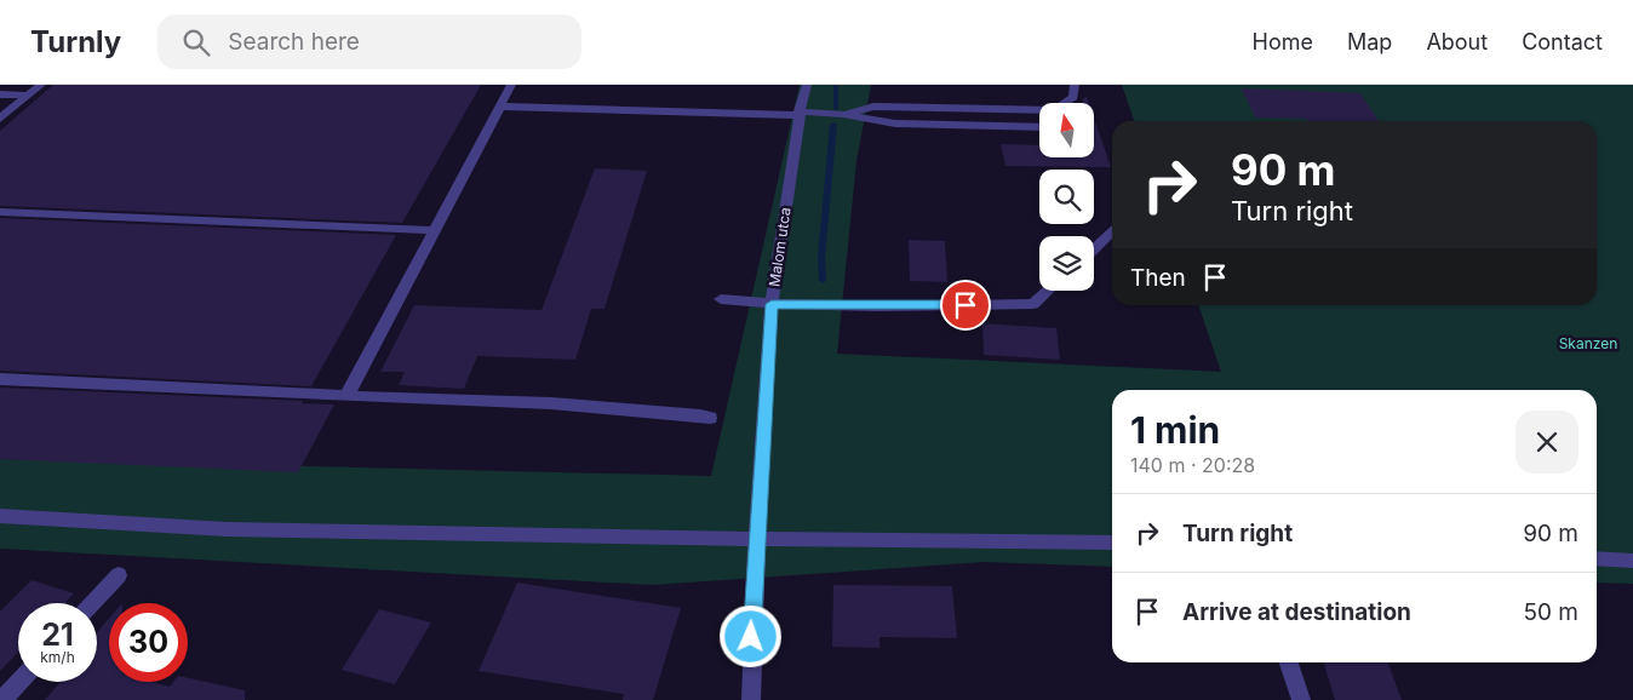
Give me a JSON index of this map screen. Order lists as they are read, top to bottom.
{
  "streets": {
    "street": ["Malom utca"]
  },
  "parks": ["Skanzen"],
  "north": "top",
  "page": {
    "header": "Turnly",
    "search": "Search here",
    "nav": [
      "Home",
      "Map",
      "About",
      "Contact"
    ],
    "turn": ["90 m", "Turn right"],
    "then": "Then",
    "heading": ["1 min", "140 m · 20:28"],
    "list": [
      {
        "name": "Turn right",
        "value": "90 m"
      },
      {
        "name": "Arrive at destination",
        "value": "50 m"
      }
    ],
    "speed": "21 km/h",
    "limit": "30"
  }
}
